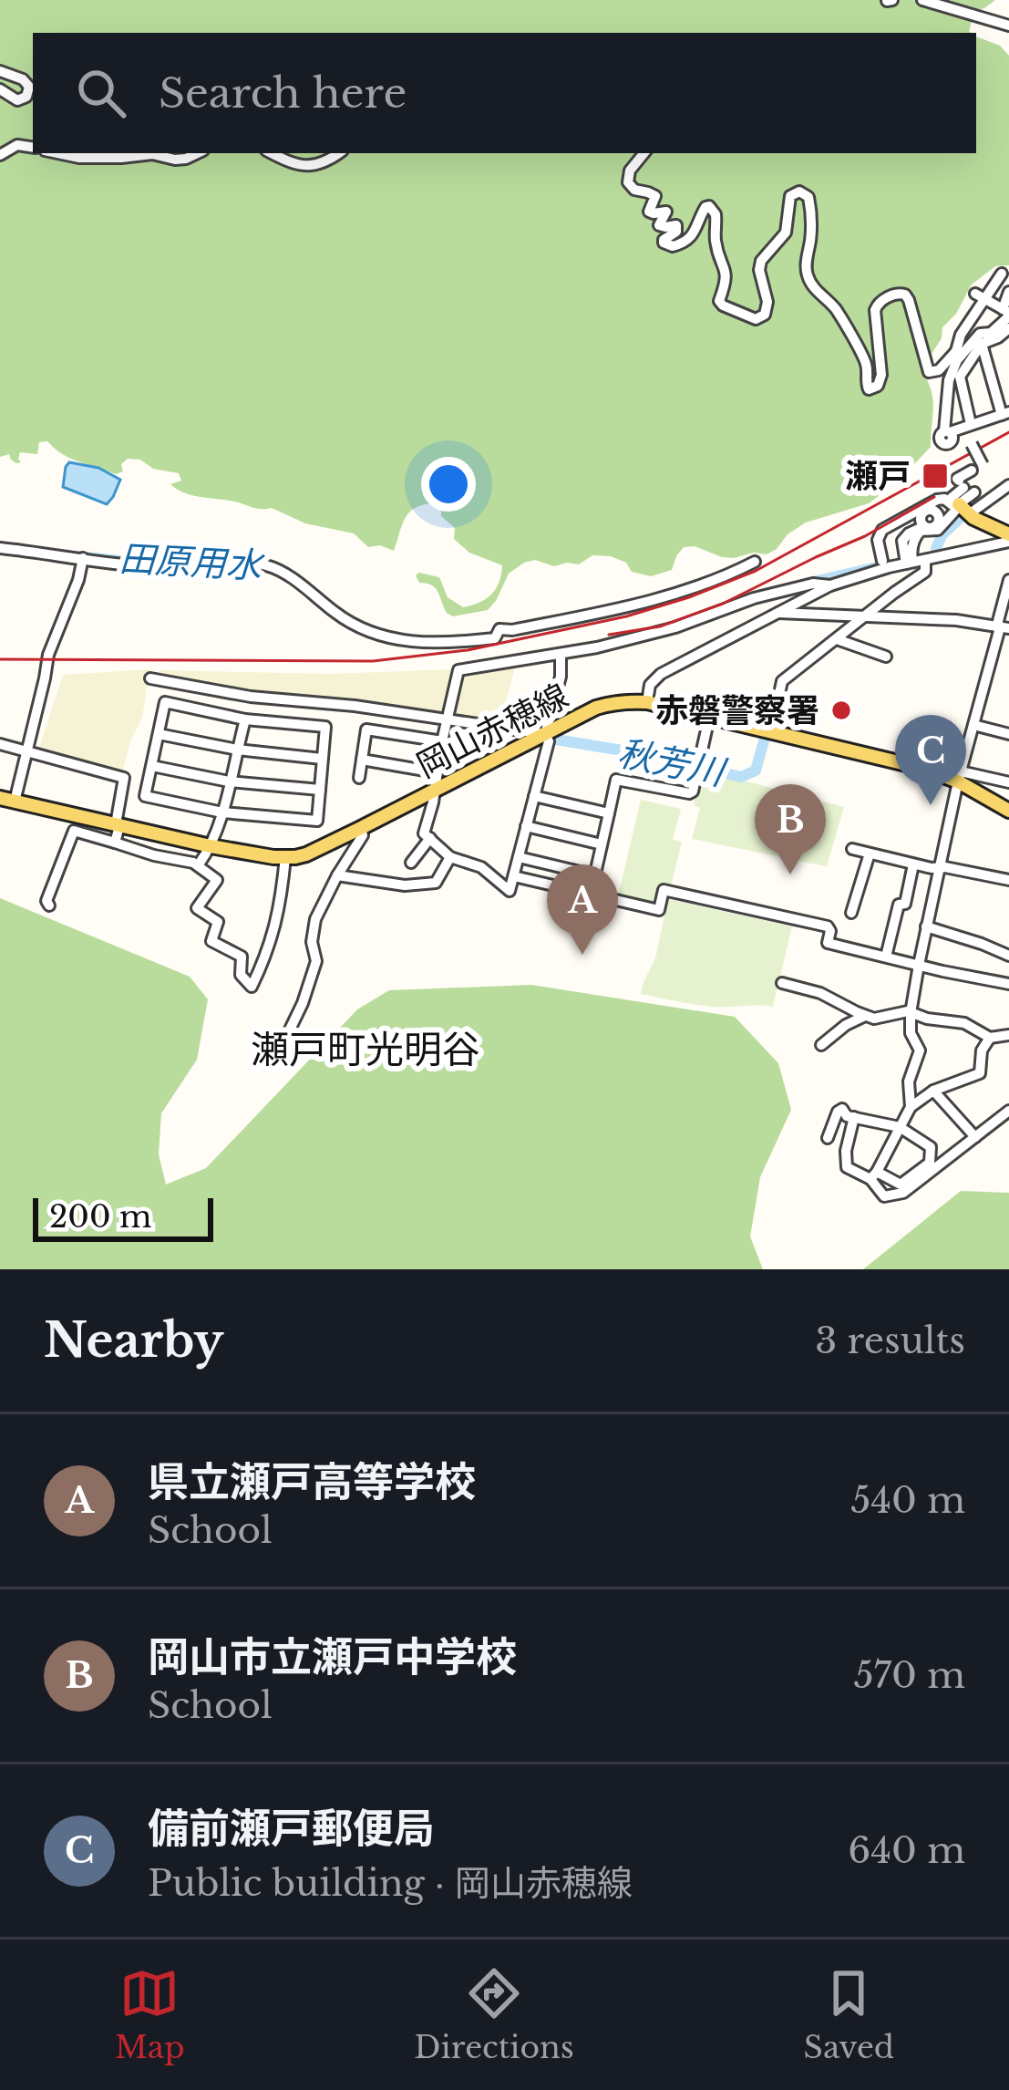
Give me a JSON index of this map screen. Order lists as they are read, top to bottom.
{
  "streets": {
    "main road": ["岡山赤穂線"]
  },
  "districts": ["瀬戸町光明谷"],
  "water": ["田原用水", "秋芳川"],
  "places": {
    "transit": ["瀬戸"],
    "other": ["赤磐警察署"]
  },
  "scale_bar": "200 m",
  "page": {
    "search": "Search here",
    "pins": ["C", "B", "A"],
    "scale": "200 m",
    "heading": ["Nearby", "3 results"],
    "list": [
      {
        "mark": "A",
        "name": "県立瀬戸高等学校",
        "note": "School",
        "value": "540 m"
      },
      {
        "mark": "B",
        "name": "岡山市立瀬戸中学校",
        "note": "School",
        "value": "570 m"
      },
      {
        "mark": "C",
        "name": "備前瀬戸郵便局",
        "note": "Public building · 岡山赤穂線",
        "value": "640 m"
      }
    ],
    "nav": ["Map", "Directions", "Saved"]
  }
}
